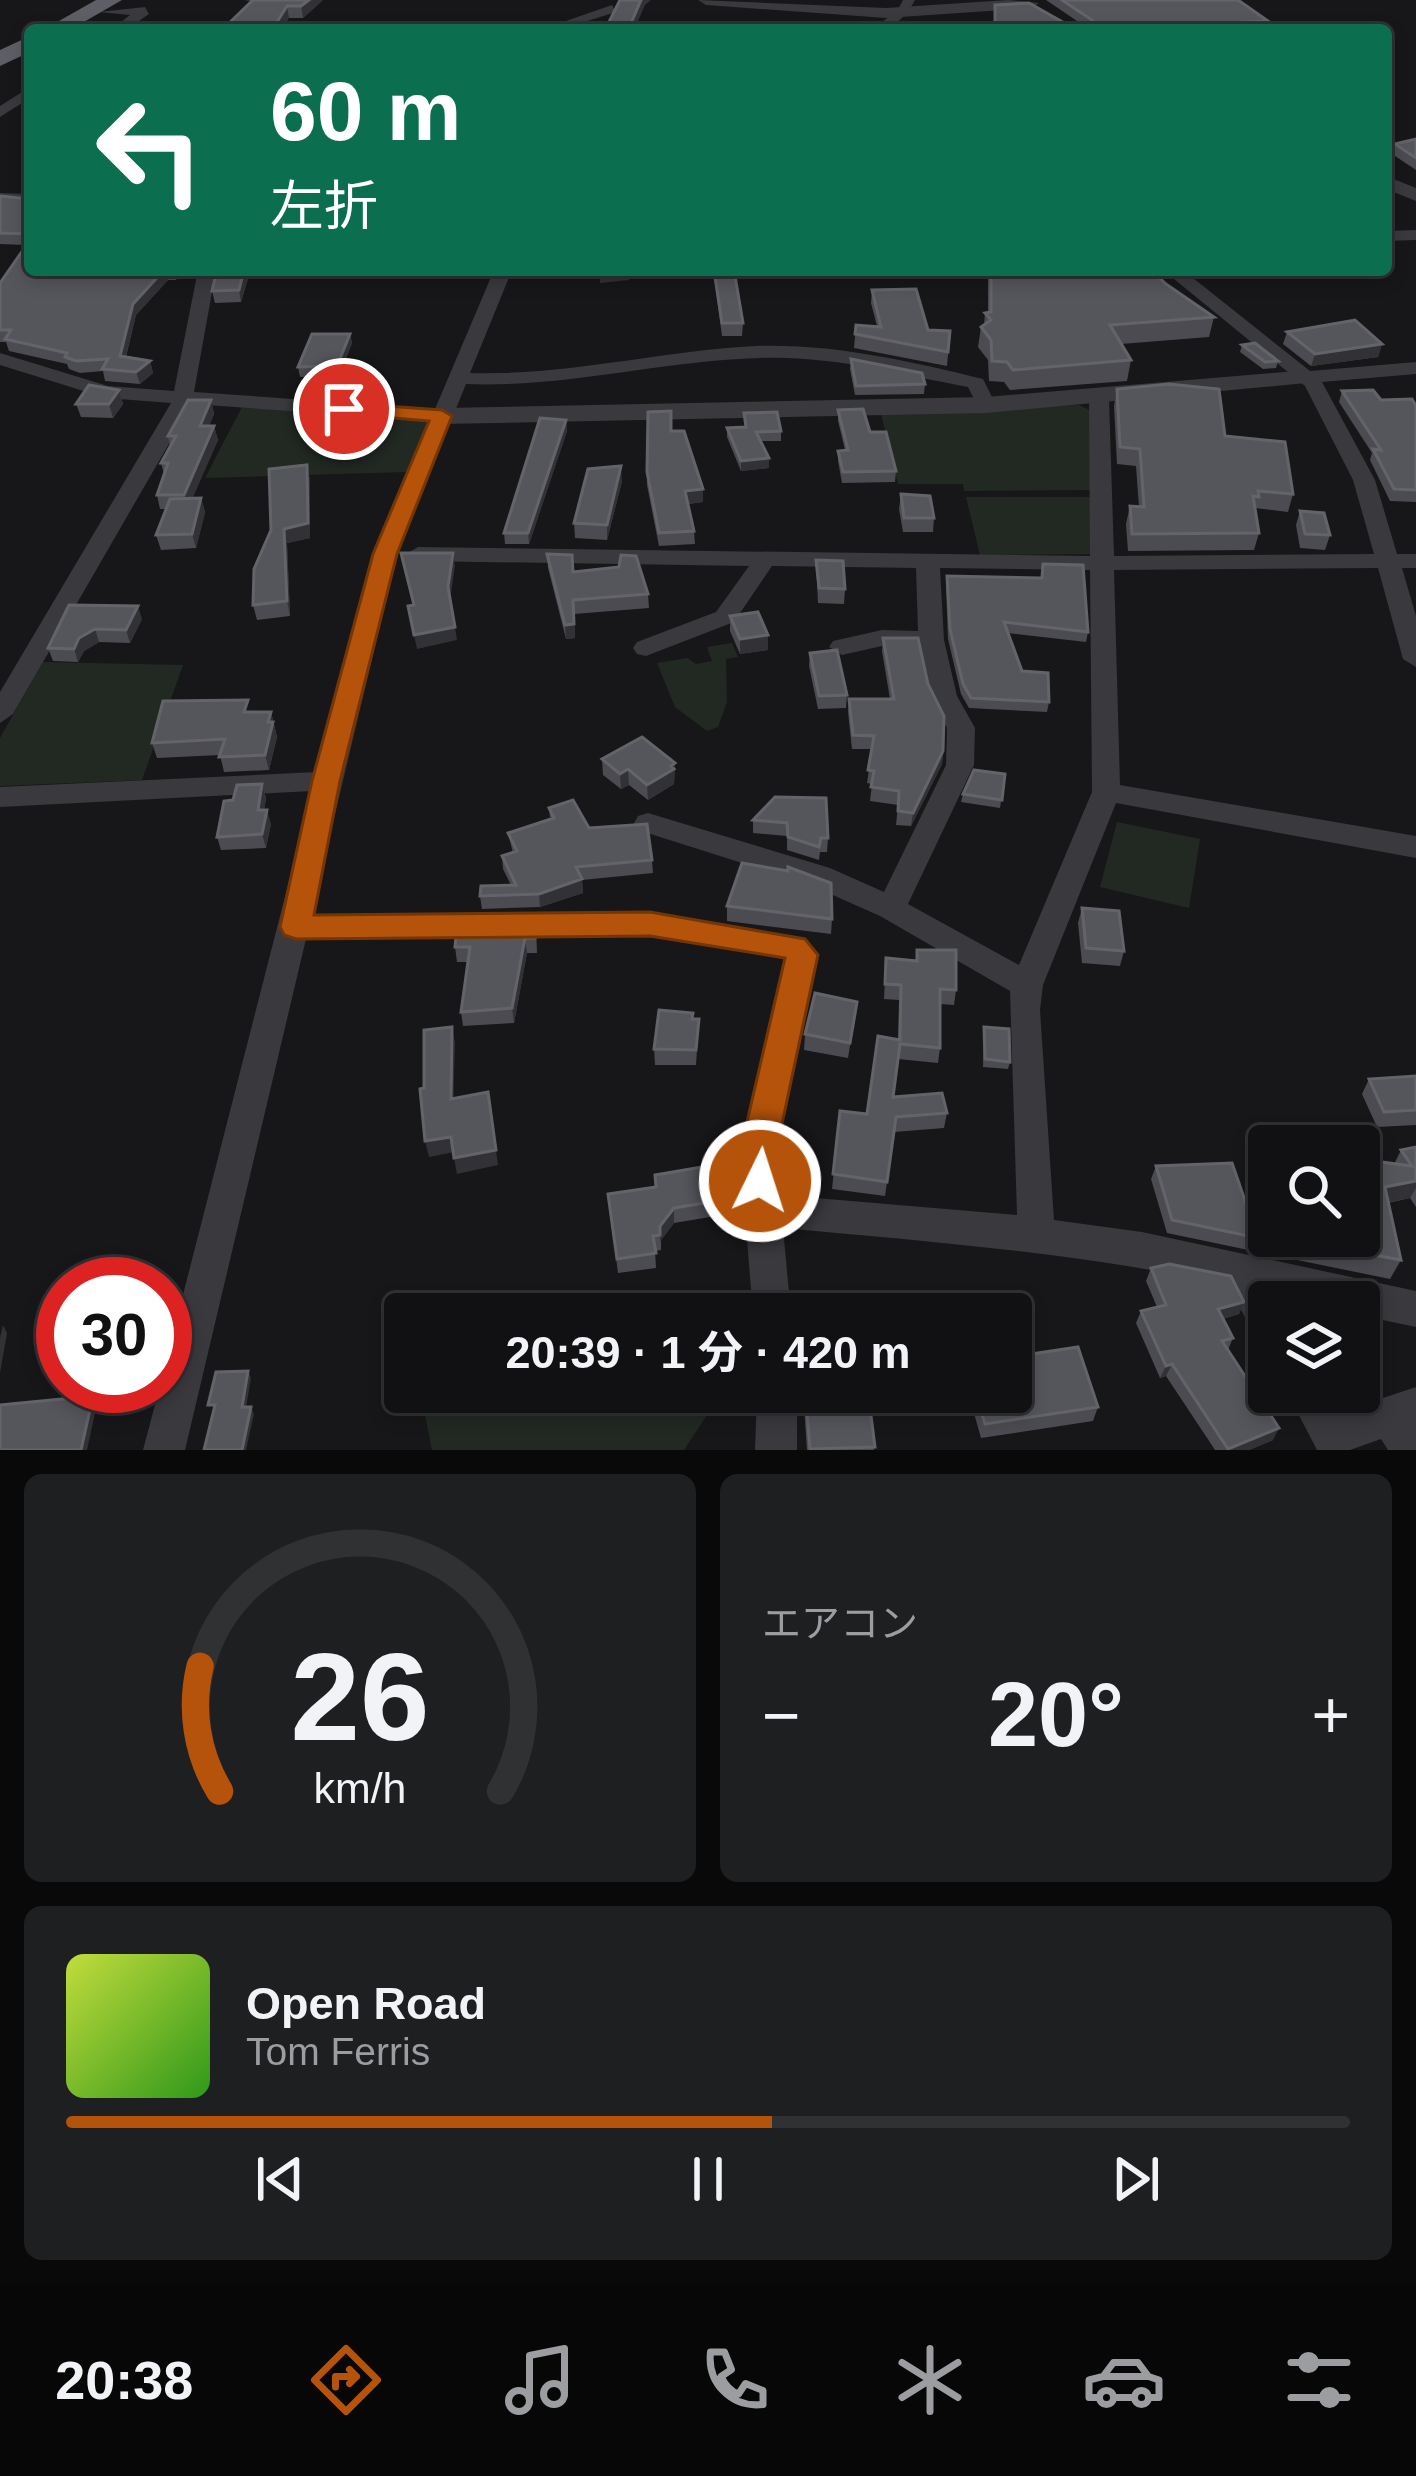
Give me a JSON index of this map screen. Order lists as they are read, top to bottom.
{
  "page": {
    "turn": ["60 m", "左折"],
    "limit": "30",
    "trip": "20:39 · 1 分 · 420 m",
    "tile": "エアコン",
    "heat": ["−", "20°", "+"],
    "song": ["Open Road", "Tom Ferris"],
    "tabs": "20:38",
    "gauge": ["26", "km/h"]
  }
}
